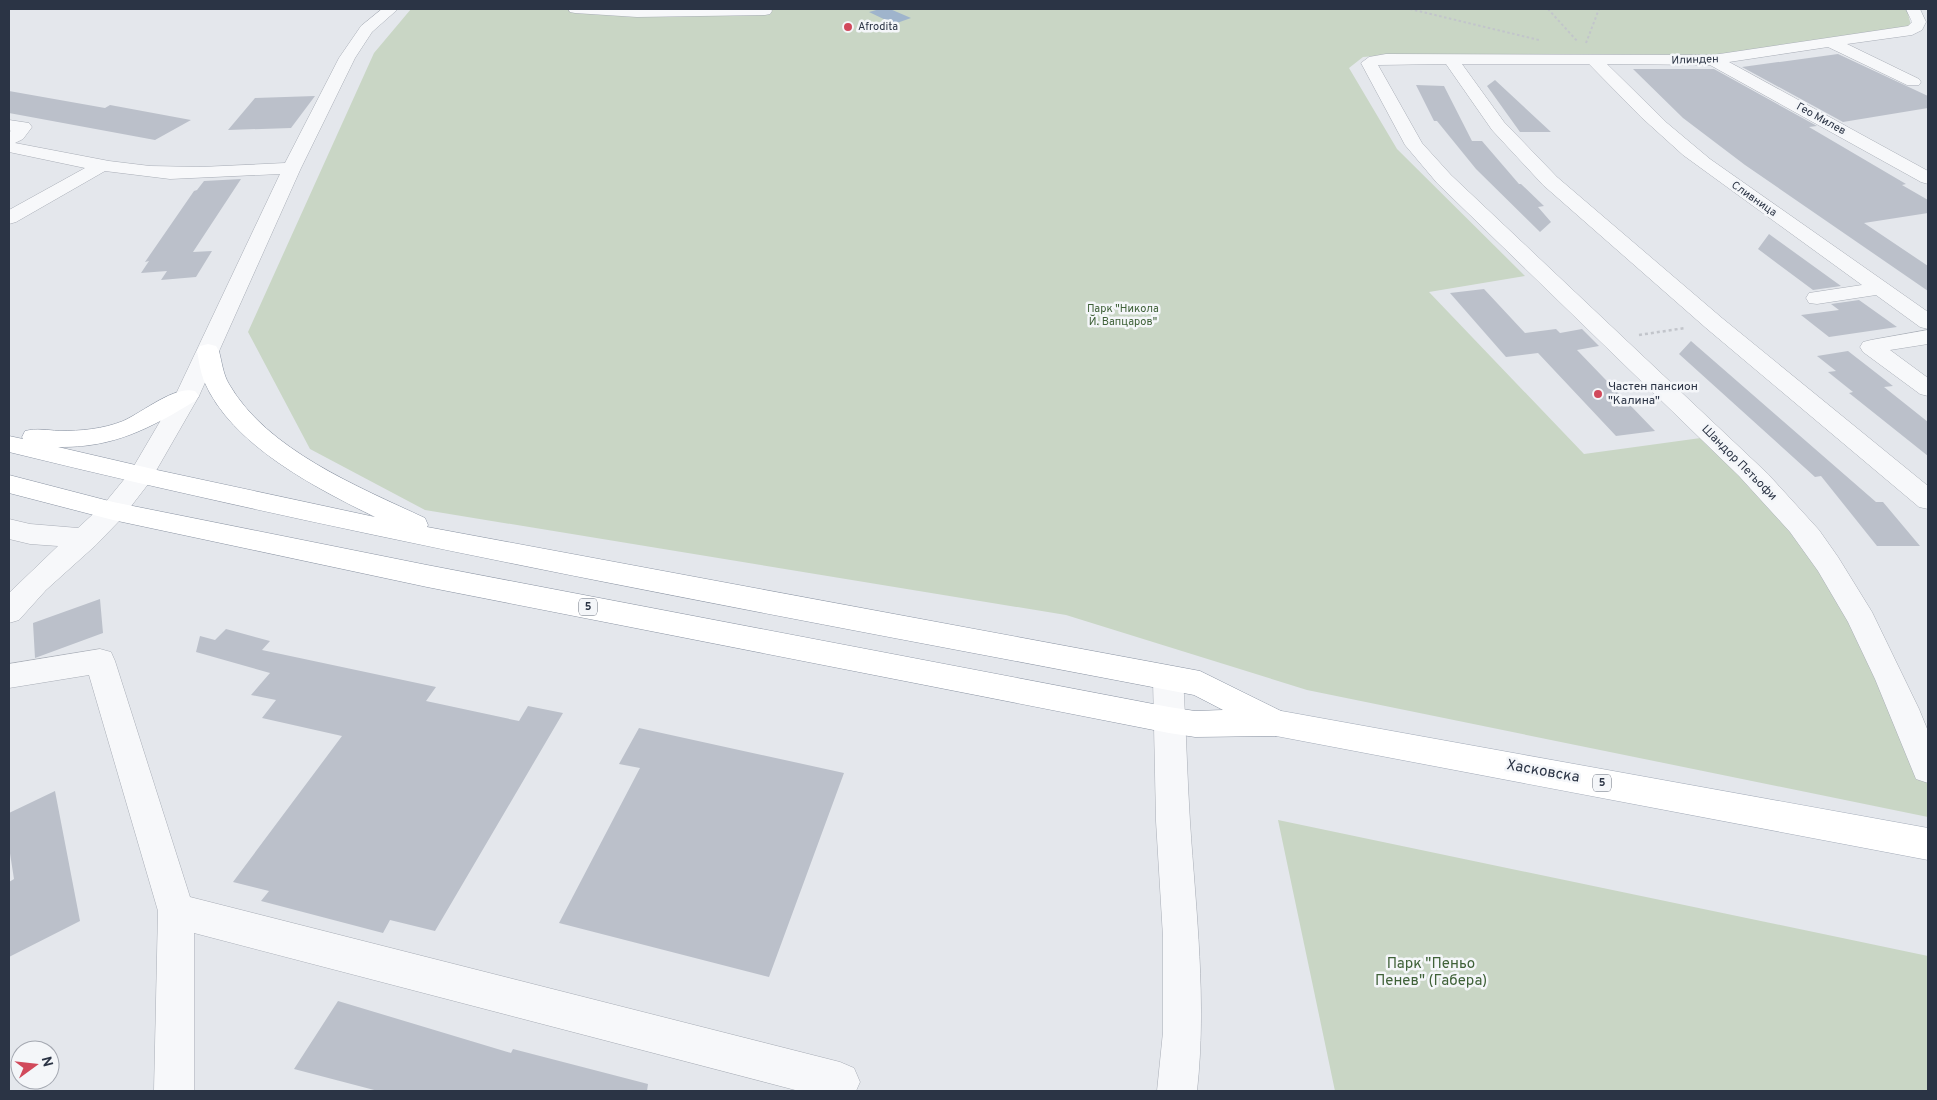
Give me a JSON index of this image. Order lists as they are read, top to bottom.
{
  "streets": {
    "main road": ["5", "Хасковска"],
    "street": [
      "Илинден",
      "Гео Милев",
      "Сливница",
      "Шандор Петьофи"
    ]
  },
  "crossings": [
    ["Илинден", "Гео Милев"],
    ["Илинден", "Сливница"],
    ["Илинден", "Шандор Петьофи"],
    ["5", "Хасковска"]
  ],
  "parks": ["Парк \"Никола Й. Вапцаров\"", "Парк \"Пеньо Пенев\" (Габера)"],
  "places": ["Afrodita", "Частен пансион \"Калина\""],
  "north": "right"
}
